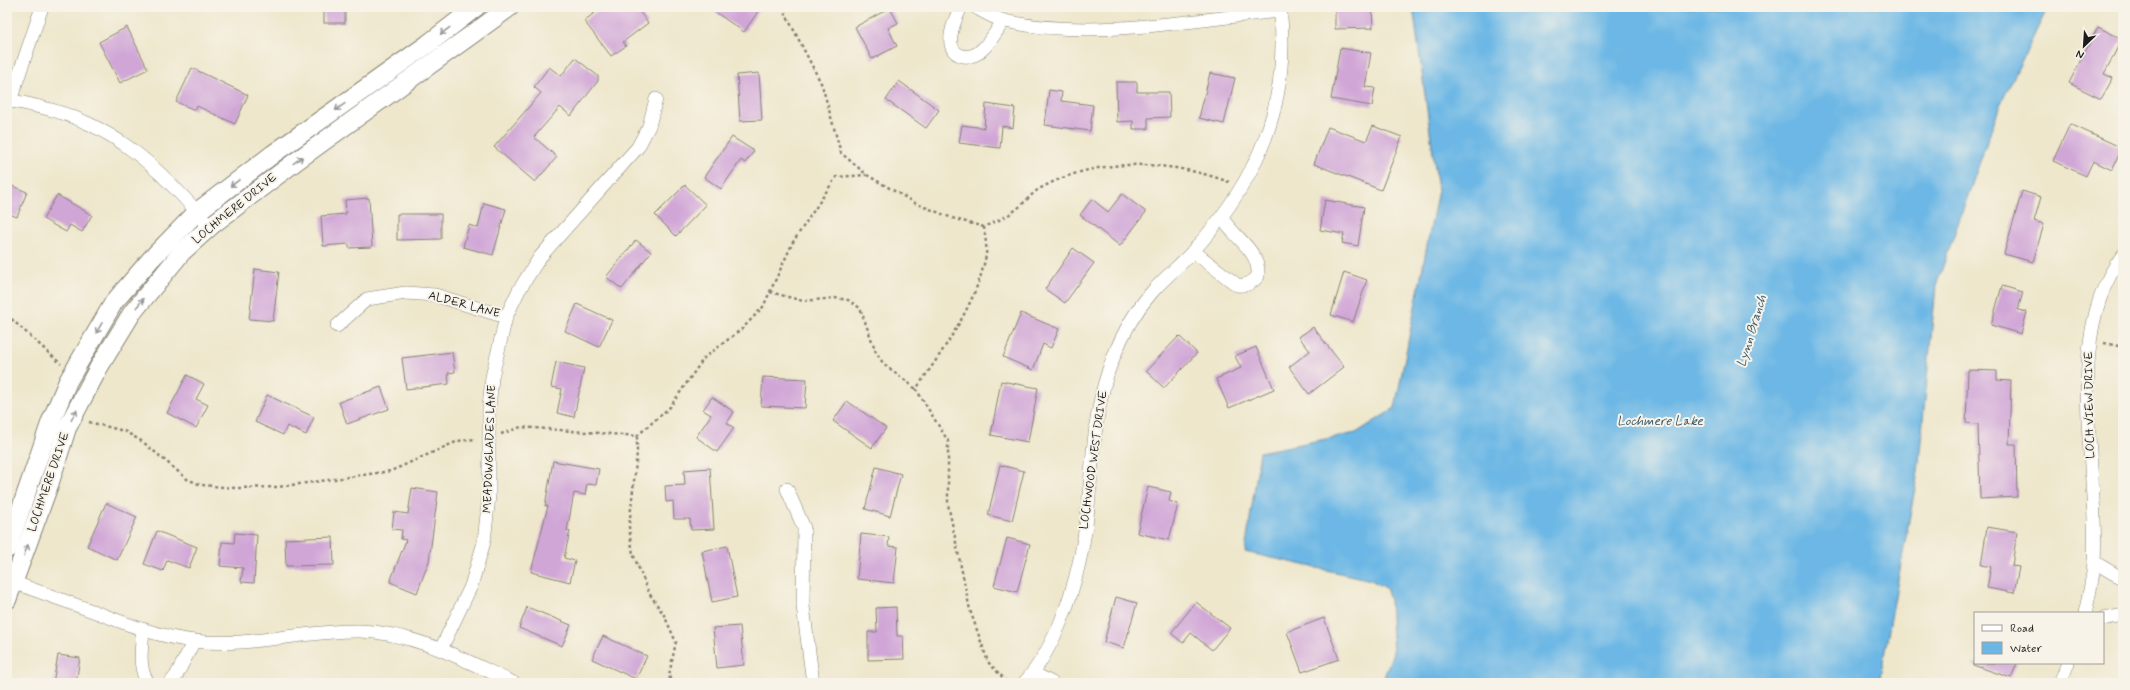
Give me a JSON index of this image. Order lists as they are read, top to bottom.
{
  "streets": {
    "street": [
      "LOCHMERE DRIVE",
      "ALDER LANE",
      "LOCH VIEW DRIVE",
      "MEADOWGLADES LANE",
      "LOCHWOOD WEST DRIVE"
    ]
  },
  "crossings": [
    ["ALDER LANE", "MEADOWGLADES LANE"]
  ],
  "water": ["Lynn Branch", "Lochmere Lake"],
  "legend": ["Road", "Water"],
  "north": "bottom left"
}
